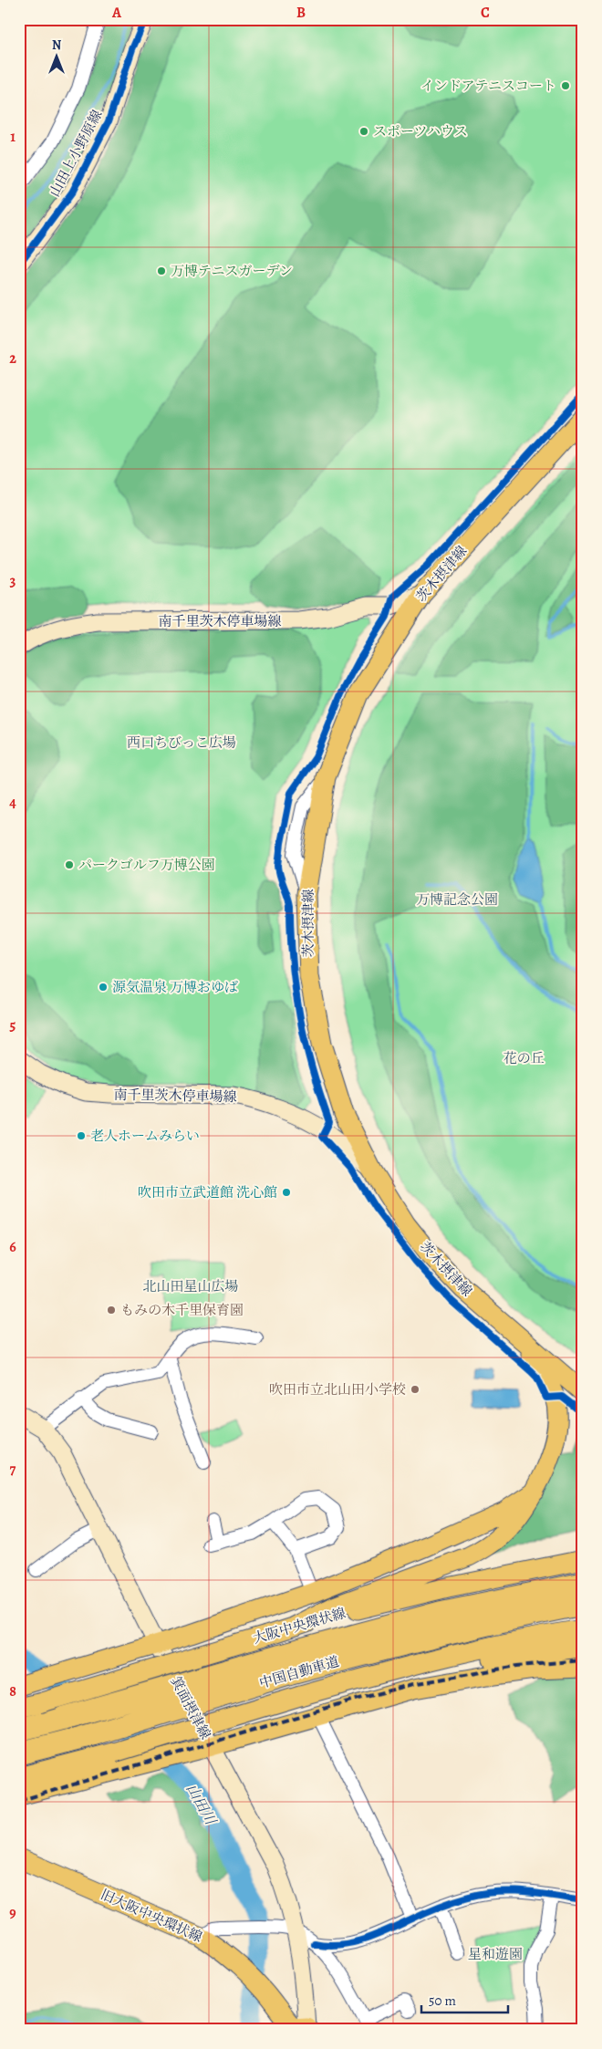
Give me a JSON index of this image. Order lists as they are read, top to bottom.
{
  "streets": {
    "highway": ["中国自動車道"],
    "main road": [
      "山田上小野原線",
      "茨木摂津線",
      "南千里茨木停車場線",
      "大阪中央環状線",
      "箕面摂津線",
      "旧大阪中央環状線"
    ]
  },
  "crossings": [
    ["茨木摂津線", "南千里茨木停車場線"],
    ["箕面摂津線", "旧大阪中央環状線"]
  ],
  "water": ["山田川"],
  "parks": [
    "西口ちびっこ広場",
    "万博記念公園",
    "花の丘",
    "北山田星山広場",
    "星和遊園"
  ],
  "places": [
    "インドアテニスコート",
    "スポーツハウス",
    "万博テニスガーデン",
    "パークゴルフ万博公園",
    "源気温泉 万博おゆば",
    "老人ホームみらい",
    "吹田市立武道館 洗心館",
    "もみの木千里保育園",
    "吹田市立北山田小学校"
  ],
  "scale_bar": "50 m",
  "north": "top",
  "grid": {
    "columns": ["A", "B", "C"],
    "rows": [
      "1",
      "2",
      "3",
      "4",
      "5",
      "6",
      "7",
      "8",
      "9"
    ]
  }
}
